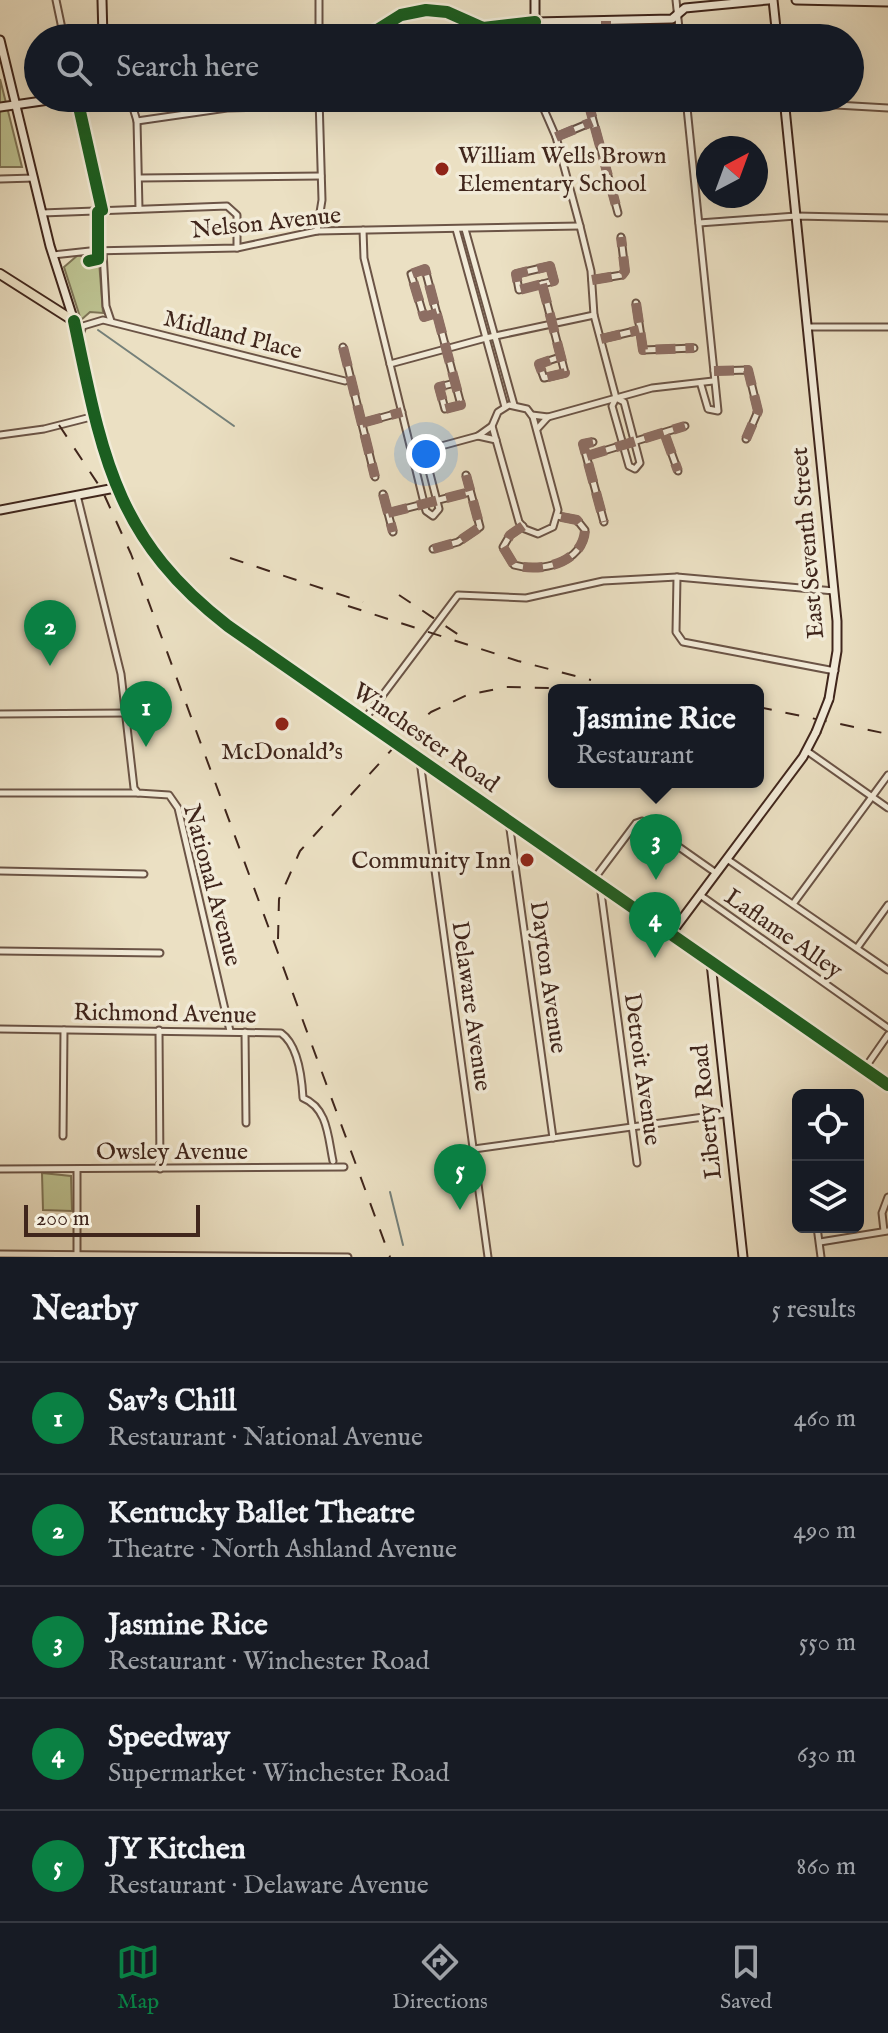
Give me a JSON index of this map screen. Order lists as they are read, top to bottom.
{
  "streets": {
    "main road": ["Winchester Road"],
    "street": [
      "Nelson Avenue",
      "Midland Place",
      "East Seventh Street",
      "National Avenue",
      "Laflame Alley",
      "Dayton Avenue",
      "Delaware Avenue",
      "Richmond Avenue",
      "Detroit Avenue",
      "Liberty Road",
      "Owsley Avenue"
    ]
  },
  "crossings": [
    ["East Seventh Street", "Winchester Road"],
    ["East Seventh Street", "Laflame Alley"],
    ["Winchester Road", "Dayton Avenue"],
    ["Winchester Road", "Delaware Avenue"],
    ["Winchester Road", "Detroit Avenue"],
    ["Winchester Road", "Liberty Road"],
    ["National Avenue", "Richmond Avenue"]
  ],
  "places": ["William Wells Brown Elementary School", "McDonald's", "Community Inn"],
  "scale_bar": "200 m",
  "north": "top right",
  "page": {
    "search": "Search here",
    "pins": [
      "2",
      "1",
      "3",
      "4",
      "5"
    ],
    "popup": ["Jasmine Rice", "Restaurant"],
    "scale": "200 m",
    "heading": ["Nearby", "5 results"],
    "list": [
      {
        "mark": "1",
        "name": "Sav's Chill",
        "note": "Restaurant · National Avenue",
        "value": "460 m"
      },
      {
        "mark": "2",
        "name": "Kentucky Ballet Theatre",
        "note": "Theatre · North Ashland Avenue",
        "value": "490 m"
      },
      {
        "mark": "3",
        "name": "Jasmine Rice",
        "note": "Restaurant · Winchester Road",
        "value": "550 m"
      },
      {
        "mark": "4",
        "name": "Speedway",
        "note": "Supermarket · Winchester Road",
        "value": "630 m"
      },
      {
        "mark": "5",
        "name": "JY Kitchen",
        "note": "Restaurant · Delaware Avenue",
        "value": "860 m"
      }
    ],
    "nav": ["Map", "Directions", "Saved"]
  }
}
